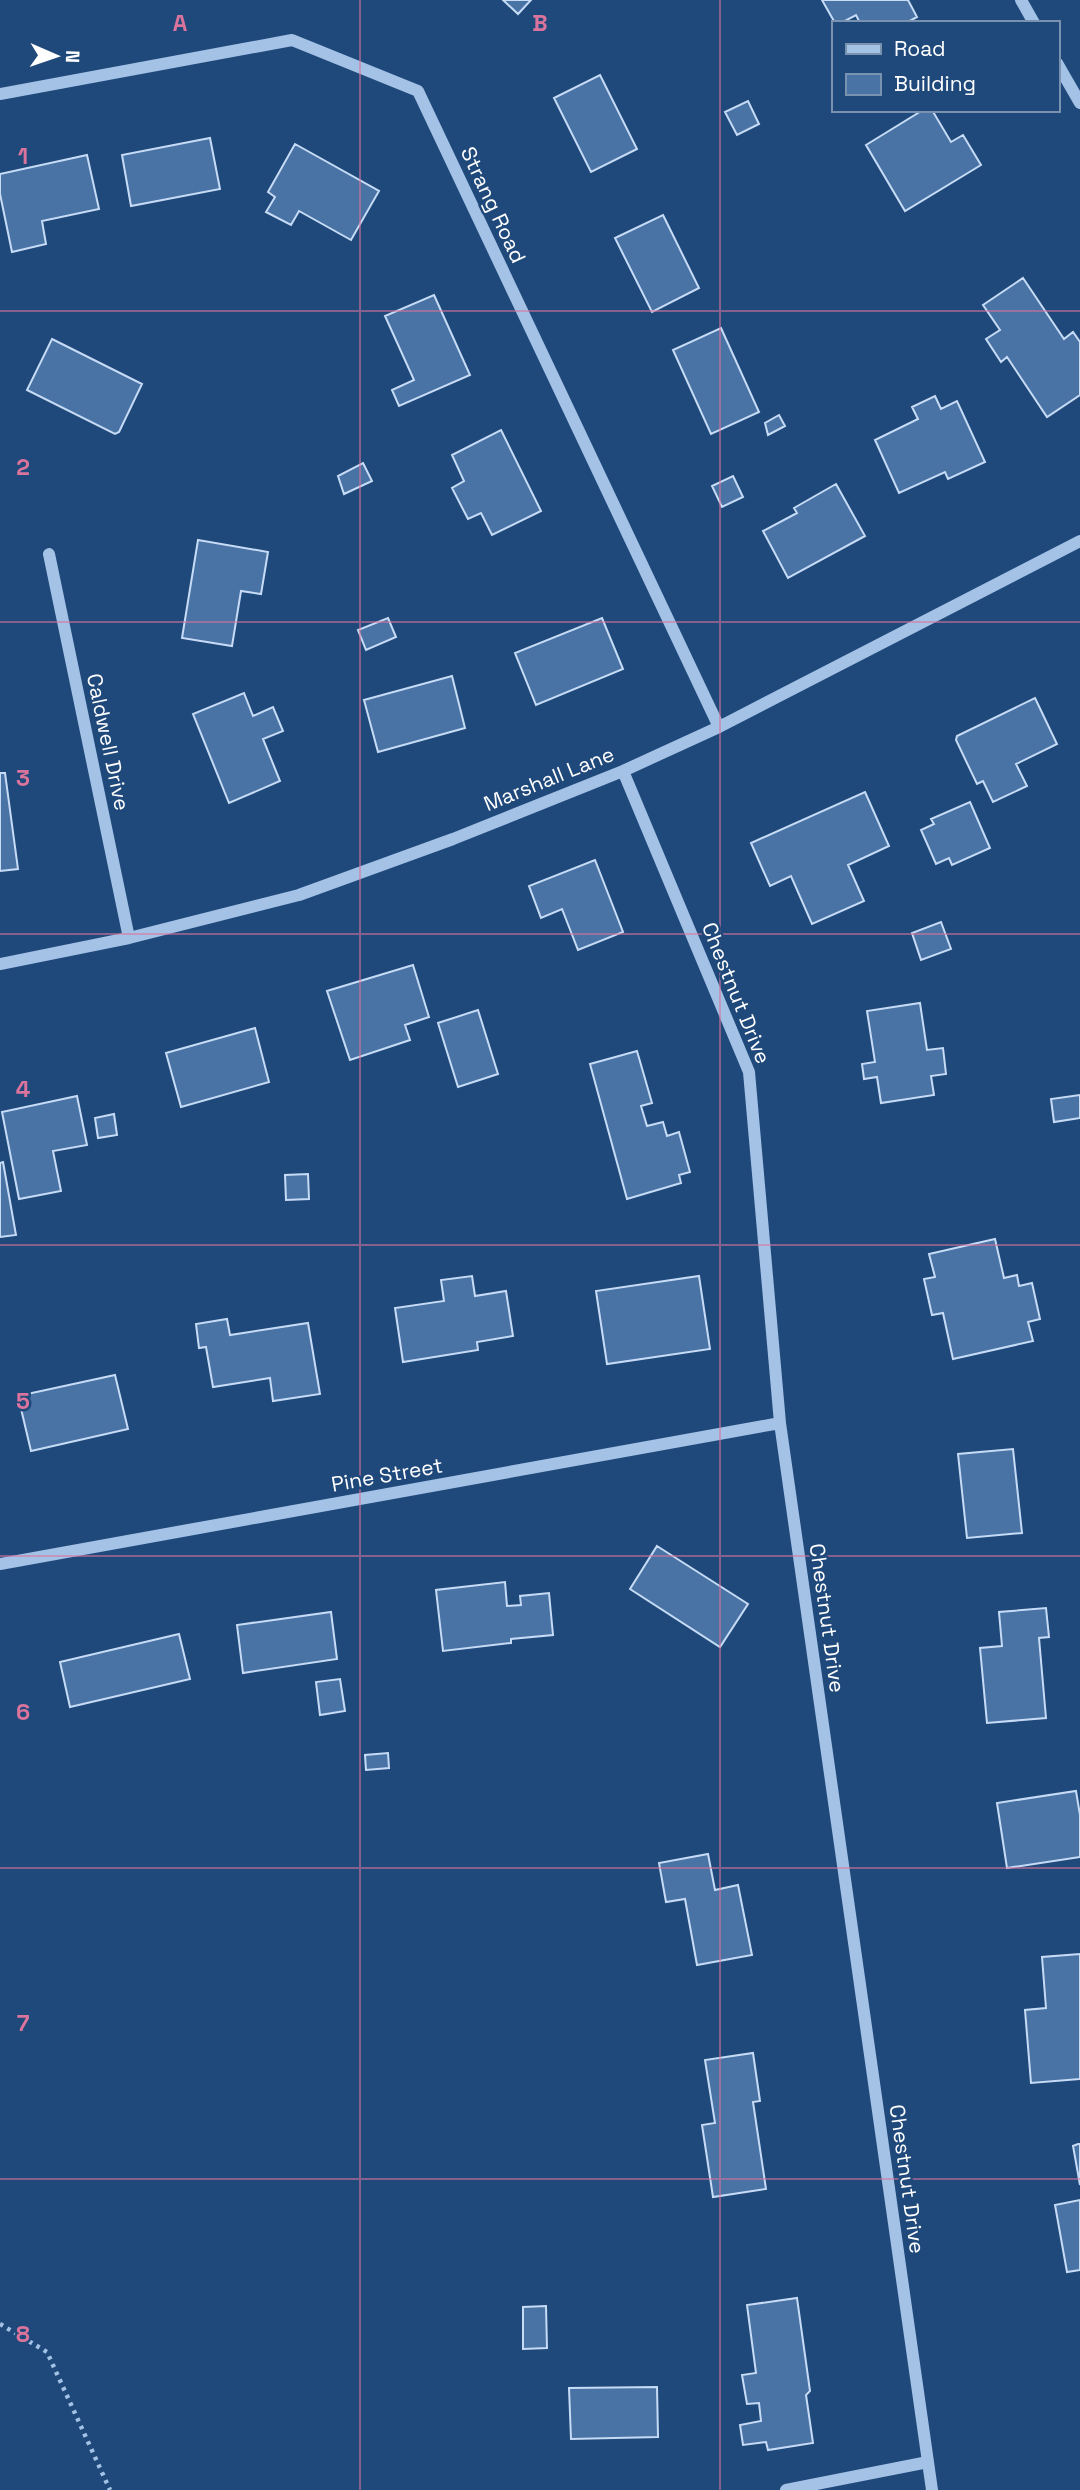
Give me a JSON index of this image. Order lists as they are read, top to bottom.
{
  "streets": {
    "street": [
      "Strang Road",
      "Caldwell Drive",
      "Marshall Lane",
      "Chestnut Drive",
      "Pine Street"
    ]
  },
  "crossings": [
    ["Strang Road", "Marshall Lane"],
    ["Caldwell Drive", "Marshall Lane"],
    ["Marshall Lane", "Chestnut Drive"],
    ["Chestnut Drive", "Pine Street"]
  ],
  "legend": ["Road", "Building"],
  "north": "right",
  "grid": {
    "columns": ["A", "B"],
    "rows": [
      "1",
      "2",
      "3",
      "4",
      "5",
      "6",
      "7",
      "8"
    ]
  }
}
